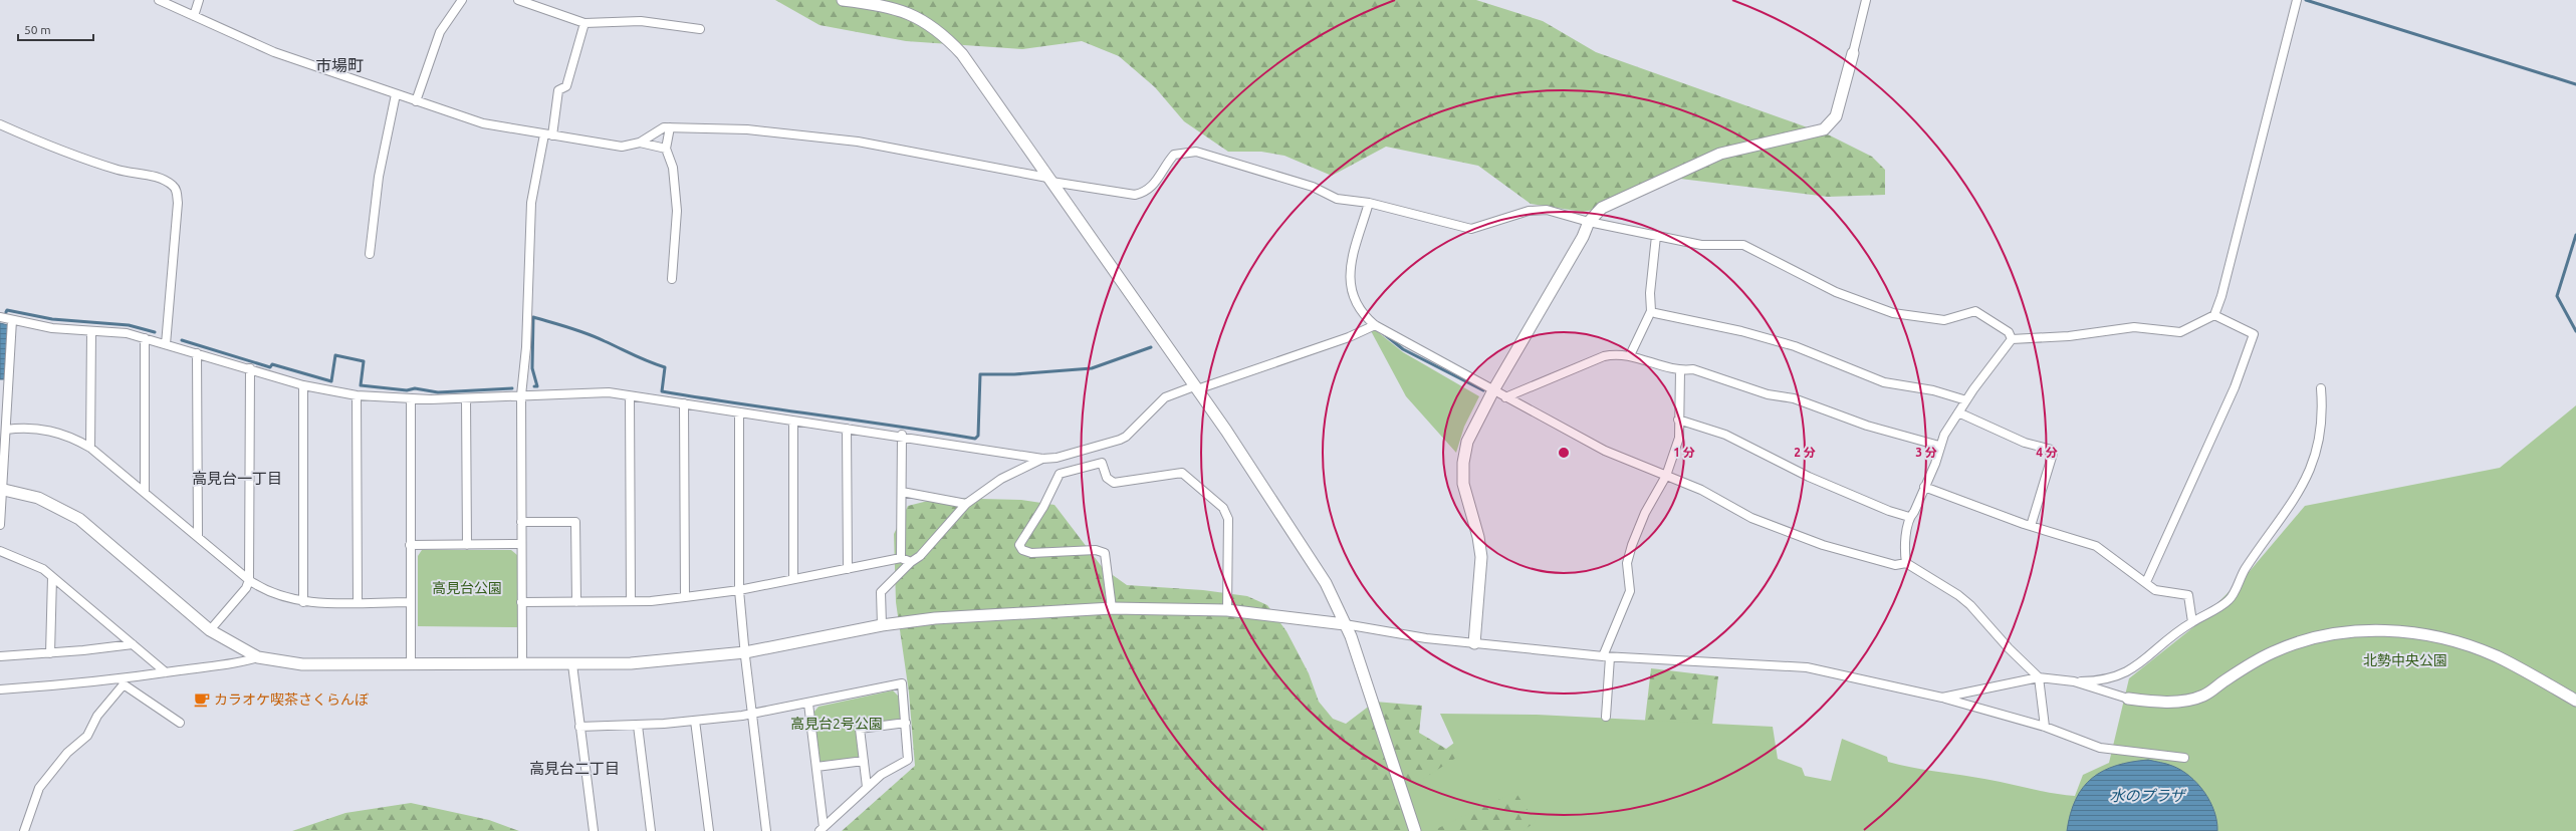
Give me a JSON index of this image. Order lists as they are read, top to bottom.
{
  "districts": ["市場町", "高見台一丁目", "高見台二丁目"],
  "water": ["水のプラザ"],
  "parks": ["高見台公園", "北勢中央公園", "高見台2号公園"],
  "places": {
    "cafe": ["カラオケ喫茶さくらんぼ"]
  },
  "scale_bar": "50 m",
  "rings": [
    "1 分",
    "2 分",
    "3 分",
    "4 分"
  ]
}
